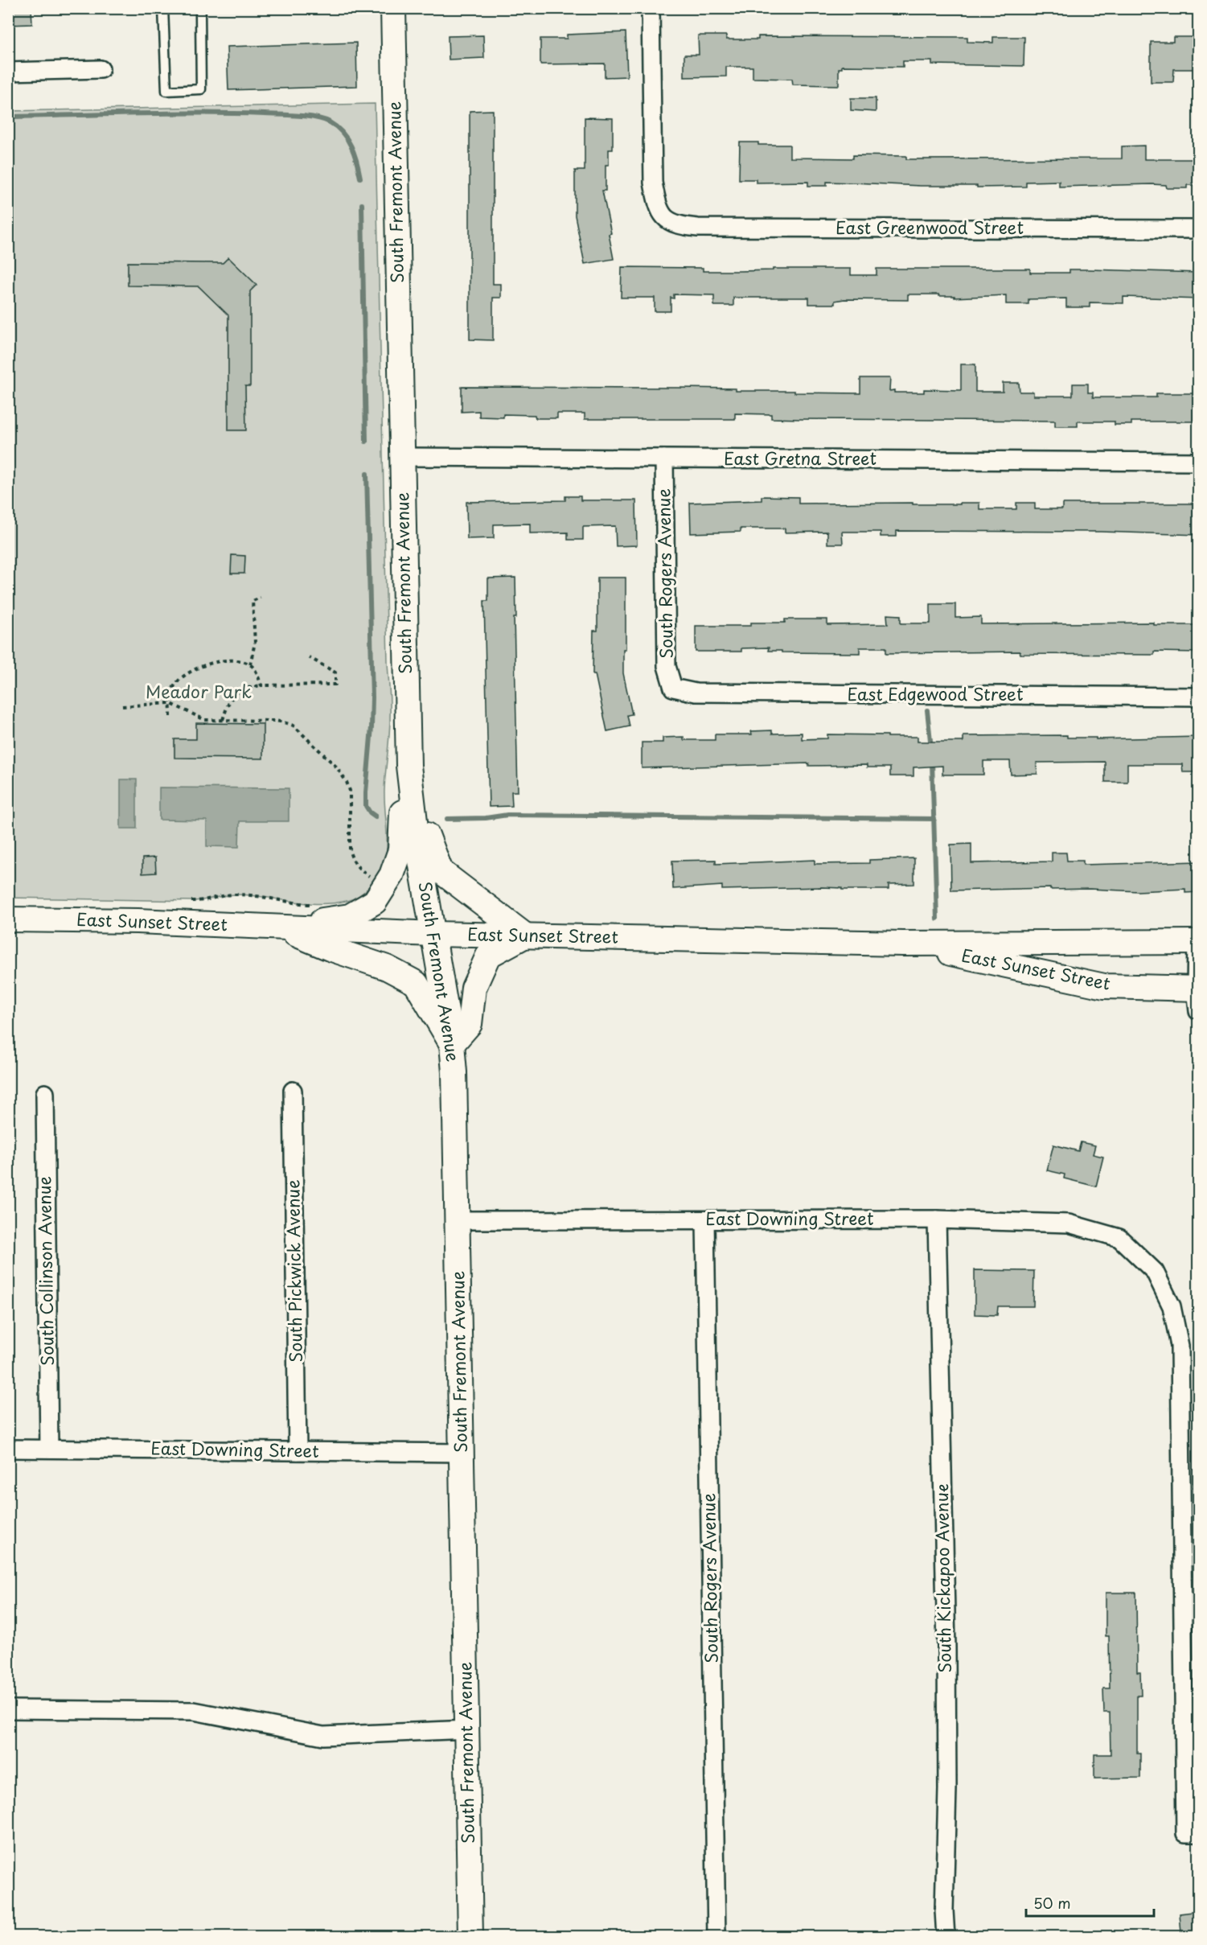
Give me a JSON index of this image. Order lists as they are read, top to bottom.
{
  "streets": {
    "main road": ["South Fremont Avenue", "East Sunset Street"],
    "street": [
      "East Greenwood Street",
      "East Gretna Street",
      "South Rogers Avenue",
      "East Edgewood Street",
      "East Downing Street",
      "South Collinson Avenue",
      "South Pickwick Avenue",
      "South Kickapoo Avenue"
    ]
  },
  "crossings": [
    ["South Fremont Avenue", "East Gretna Street"],
    ["South Fremont Avenue", "East Sunset Street"],
    ["South Fremont Avenue", "East Downing Street"],
    ["East Gretna Street", "South Rogers Avenue"],
    ["South Rogers Avenue", "East Edgewood Street"],
    ["South Rogers Avenue", "East Downing Street"],
    ["East Downing Street", "South Collinson Avenue"],
    ["East Downing Street", "South Pickwick Avenue"],
    ["East Downing Street", "South Kickapoo Avenue"]
  ],
  "parks": ["Meador Park"],
  "scale_bar": "50 m"
}
